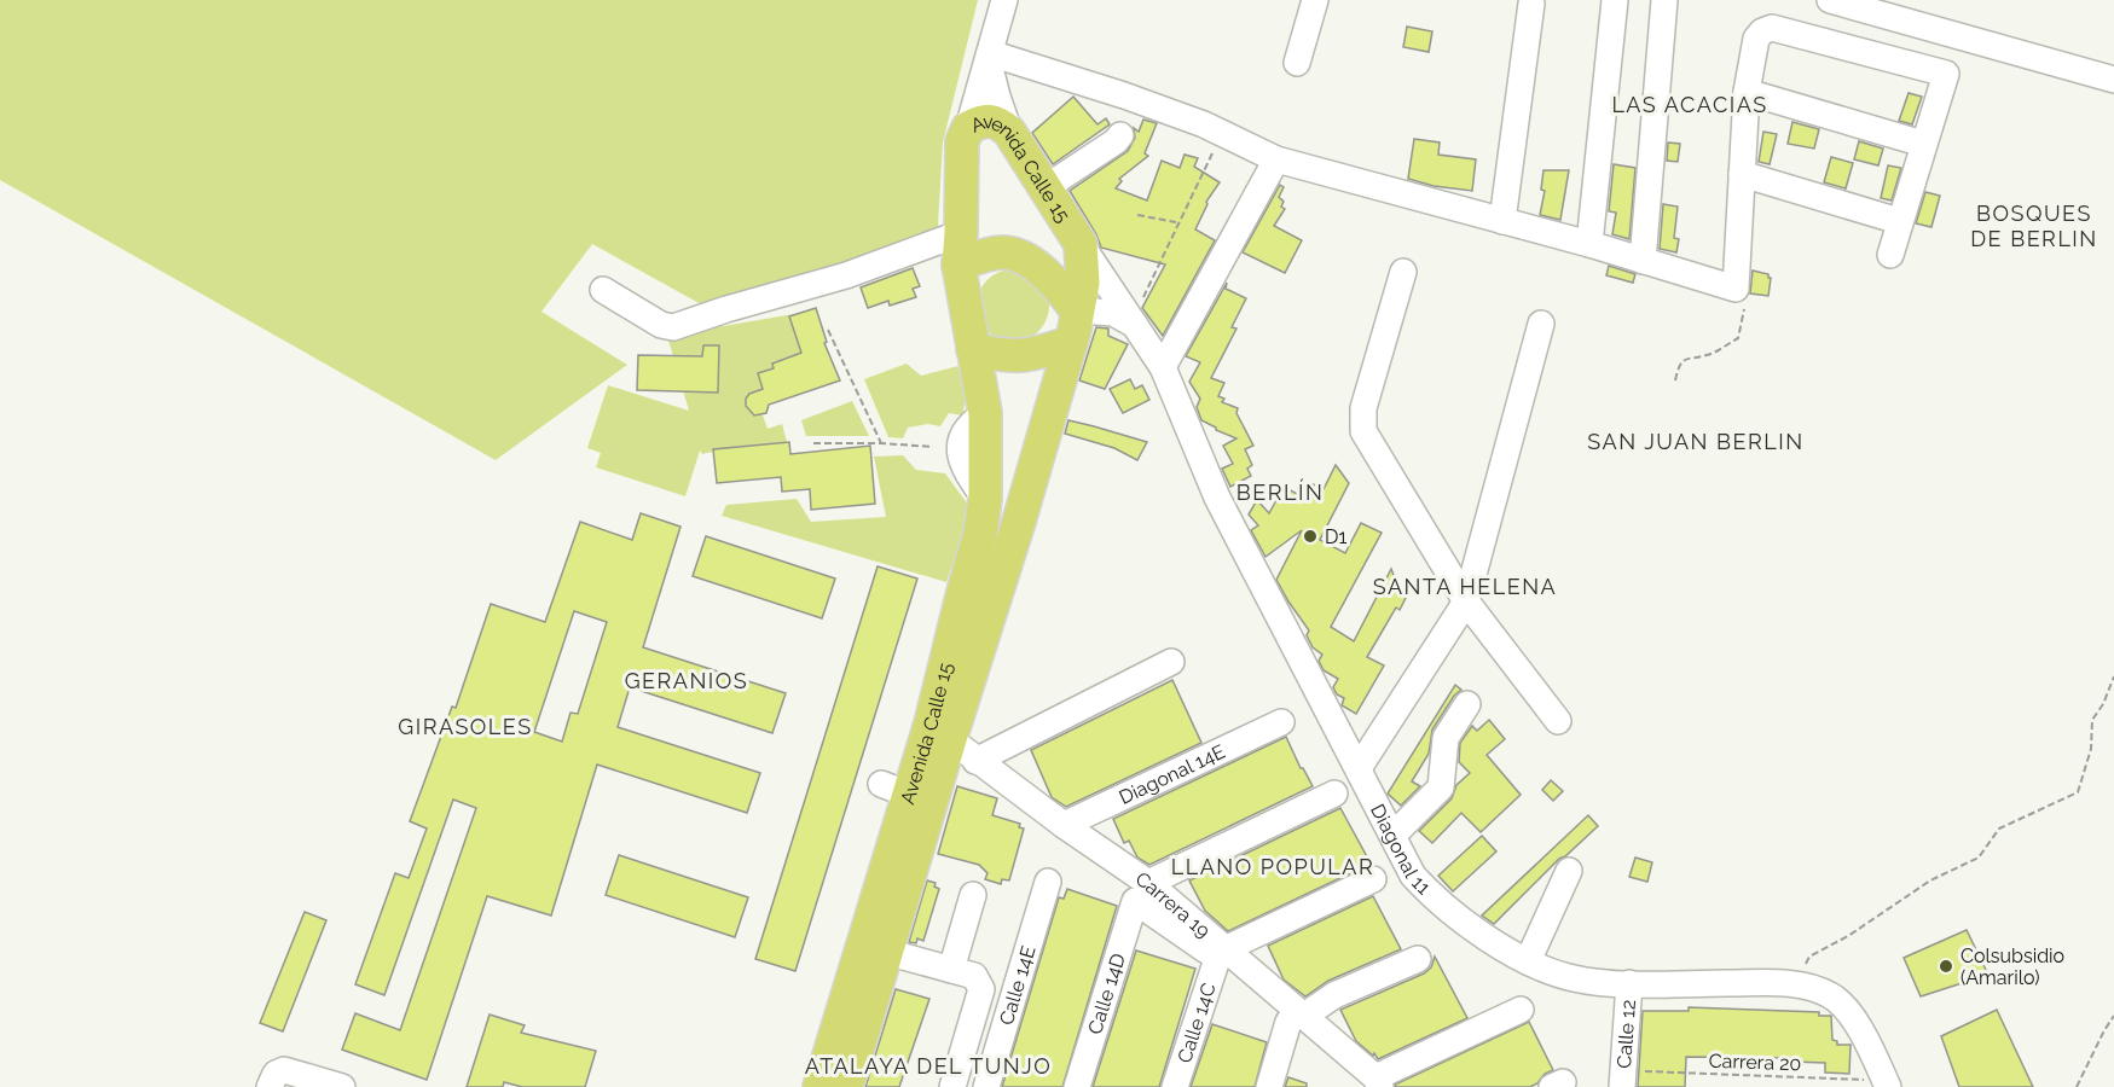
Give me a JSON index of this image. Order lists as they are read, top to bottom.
{
  "streets": {
    "main road": ["Avenida Calle 15"],
    "street": [
      "Diagonal 14E",
      "Diagonal 11",
      "Carrera 19",
      "Calle 14E",
      "Calle 14D",
      "Calle 14C",
      "Calle 12"
    ],
    "path": ["Carrera 20"]
  },
  "crossings": [
    ["Avenida Calle 15", "Diagonal 11"],
    ["Avenida Calle 15", "Carrera 19"],
    ["Diagonal 14E", "Carrera 19"],
    ["Diagonal 11", "Calle 12"],
    ["Diagonal 11", "Carrera 20"],
    ["Carrera 19", "Calle 14D"],
    ["Carrera 19", "Calle 14C"],
    ["Calle 12", "Carrera 20"]
  ],
  "districts": [
    "LAS ACACIAS",
    "BOSQUES DE BERLIN",
    "SAN JUAN BERLIN",
    "BERLÍN",
    "SANTA HELENA",
    "GERANIOS",
    "GIRASOLES",
    "LLANO POPULAR",
    "ATALAYA DEL TUNJO"
  ],
  "places": ["D1", "Colsubsidio (Amarilo)"]
}
